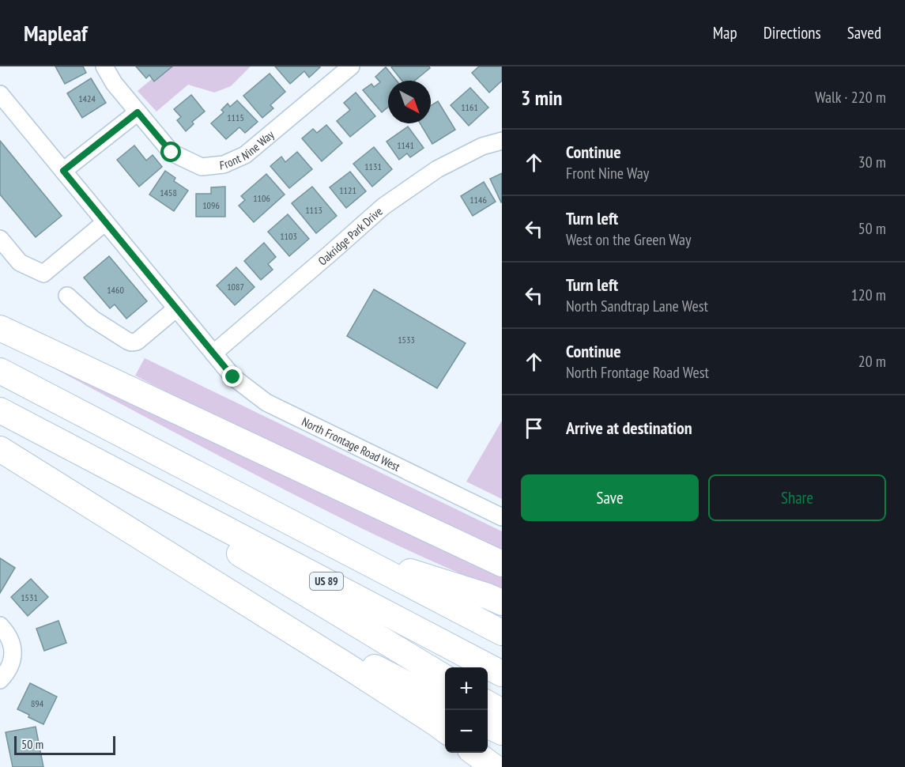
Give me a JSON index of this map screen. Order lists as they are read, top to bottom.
{
  "streets": {
    "highway": ["US 89"],
    "street": ["Front Nine Way", "Oakridge Park Drive", "North Frontage Road West"]
  },
  "crossings": [
    ["Oakridge Park Drive", "North Frontage Road West"]
  ],
  "house_numbers": [
    "1424",
    "1161",
    "1115",
    "1141",
    "1131",
    "1121",
    "1458",
    "1106",
    "1146",
    "1096",
    "1113",
    "1103",
    "1087",
    "1460",
    "1533",
    "1531",
    "894"
  ],
  "scale_bar": "50 m",
  "north": "bottom right",
  "page": {
    "header": "Mapleaf",
    "nav": ["Map", "Directions", "Saved"],
    "heading": ["3 min", "Walk · 220 m"],
    "list": [
      ["Continue", "Front Nine Way", "30 m"],
      ["Turn left", "West on the Green Way", "50 m"],
      ["Turn left", "North Sandtrap Lane West", "120 m"],
      ["Continue", "North Frontage Road West", "20 m"],
      "Arrive at destination"
    ],
    "buttons": ["Save", "Share"],
    "map_buttons": ["+", "−"],
    "scale": "50 m"
  }
}
